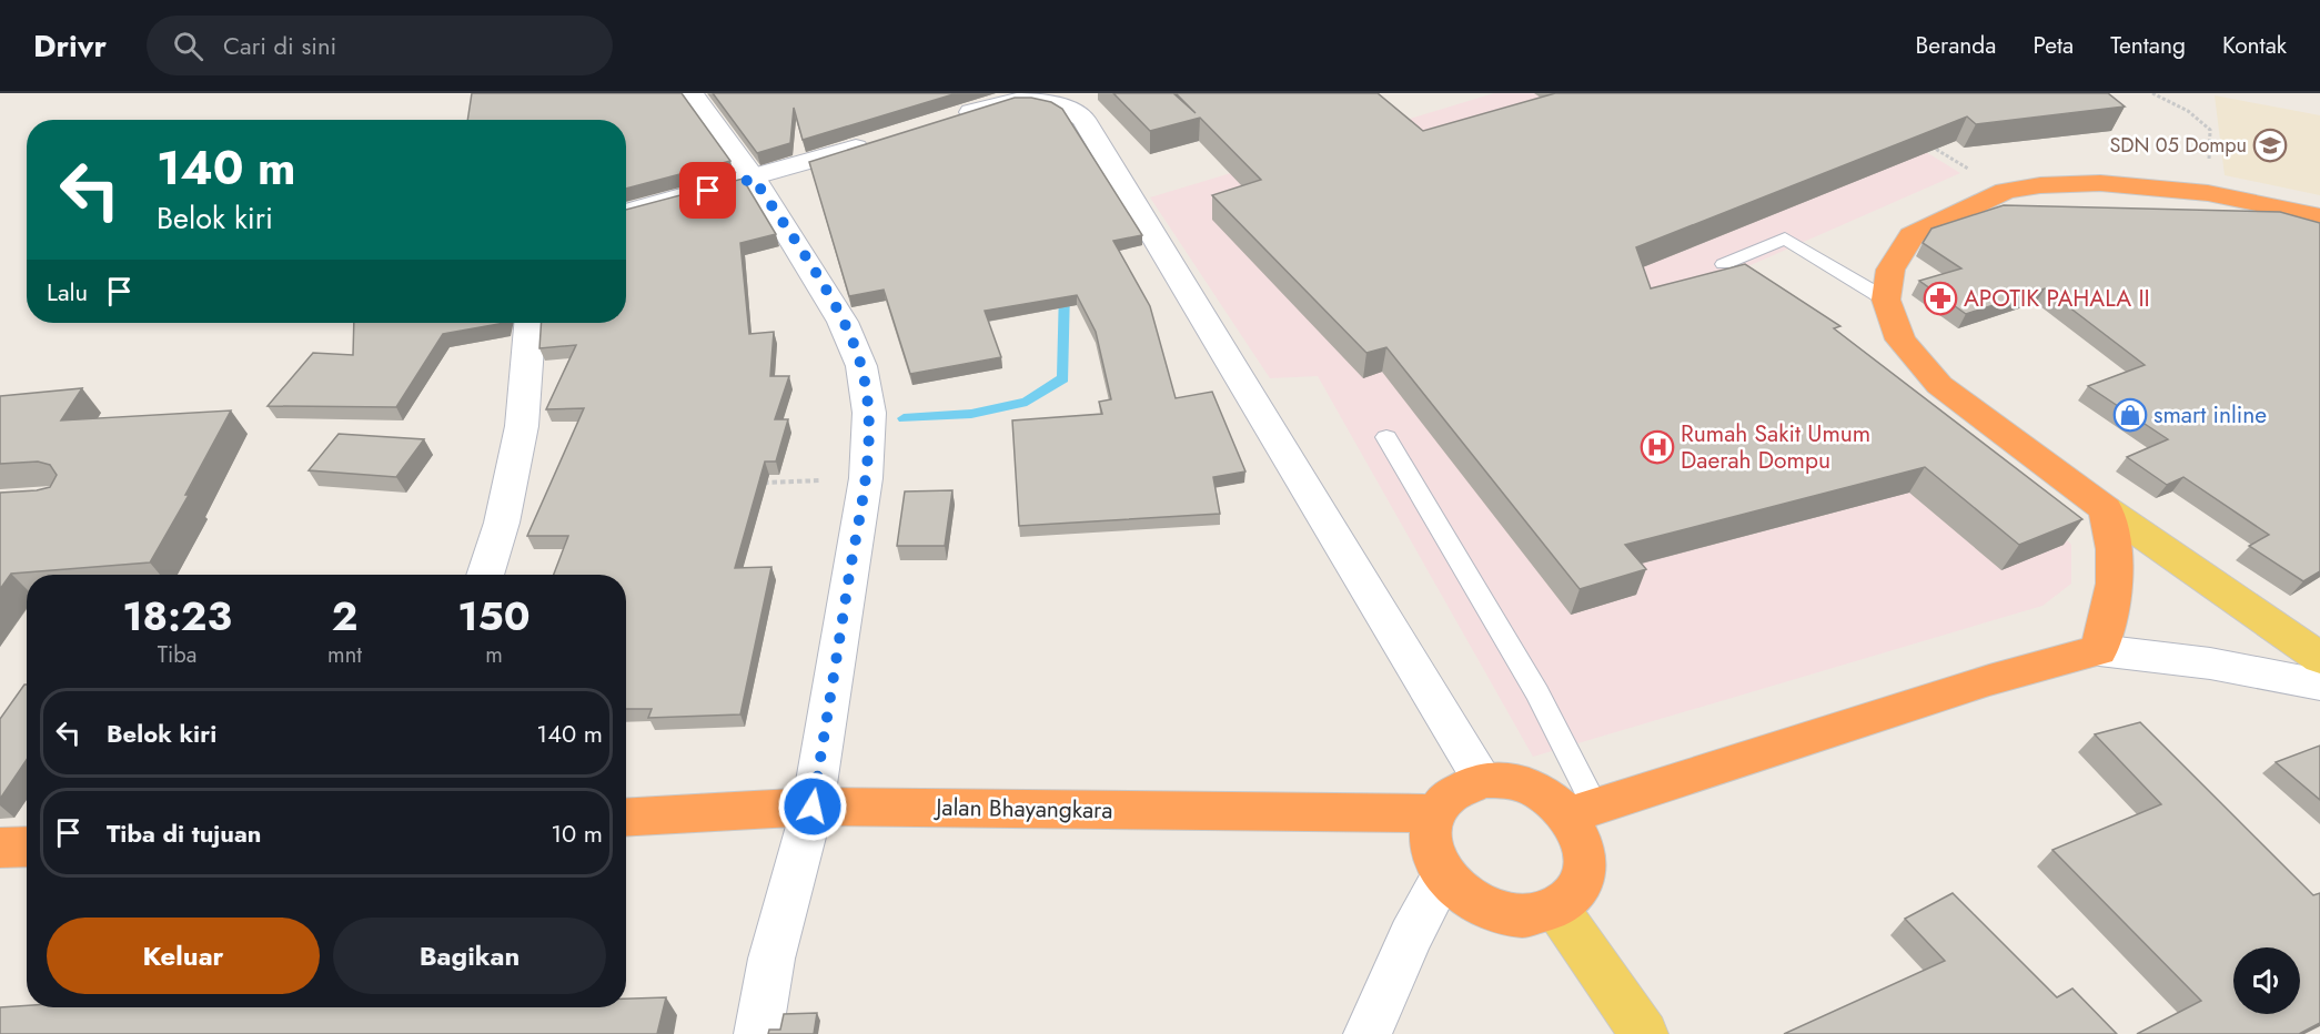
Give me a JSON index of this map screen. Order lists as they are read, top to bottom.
{
  "streets": {
    "highway": ["Jalan Bhayangkara"]
  },
  "places": {
    "school or university": ["SDN 05 Dompu"],
    "pharmacy": ["APOTIK PAHALA II"],
    "shop": ["smart inline"],
    "hospital": ["Rumah Sakit Umum Daerah Dompu"]
  },
  "page": {
    "header": "Drivr",
    "search": "Cari di sini",
    "nav": [
      "Beranda",
      "Peta",
      "Tentang",
      "Kontak"
    ],
    "turn": ["140 m", "Belok kiri"],
    "then": "Lalu",
    "eta": [
      "18:23",
      "Tiba",
      "2",
      "mnt",
      "150",
      "m"
    ],
    "list": [
      {
        "name": "Belok kiri",
        "value": "140 m"
      },
      {
        "name": "Tiba di tujuan",
        "value": "10 m"
      }
    ],
    "buttons": ["Keluar", "Bagikan"]
  }
}
